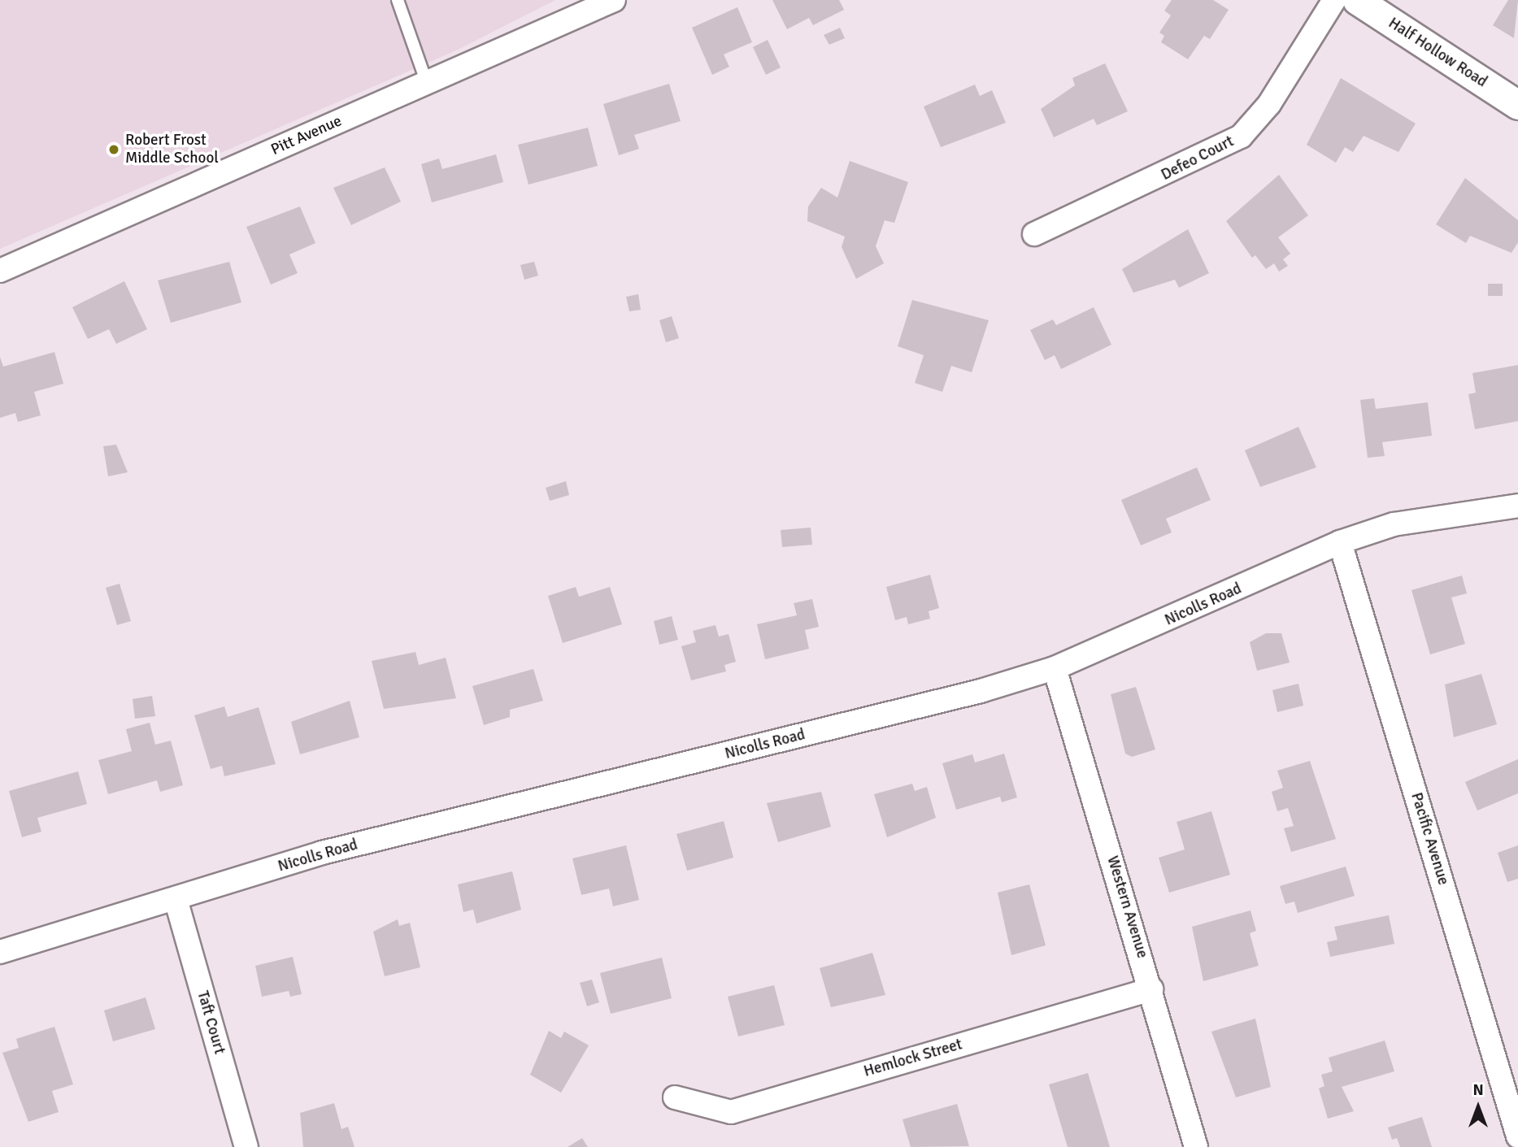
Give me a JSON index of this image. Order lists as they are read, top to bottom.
{
  "streets": {
    "street": [
      "Half Hollow Road",
      "Pitt Avenue",
      "Defeo Court",
      "Nicolls Road",
      "Pacific Avenue",
      "Western Avenue",
      "Taft Court",
      "Hemlock Street"
    ]
  },
  "crossings": [
    ["Nicolls Road", "Pacific Avenue"],
    ["Nicolls Road", "Western Avenue"],
    ["Nicolls Road", "Taft Court"],
    ["Western Avenue", "Hemlock Street"]
  ],
  "places": ["Robert Frost Middle School"],
  "north": "top"
}
